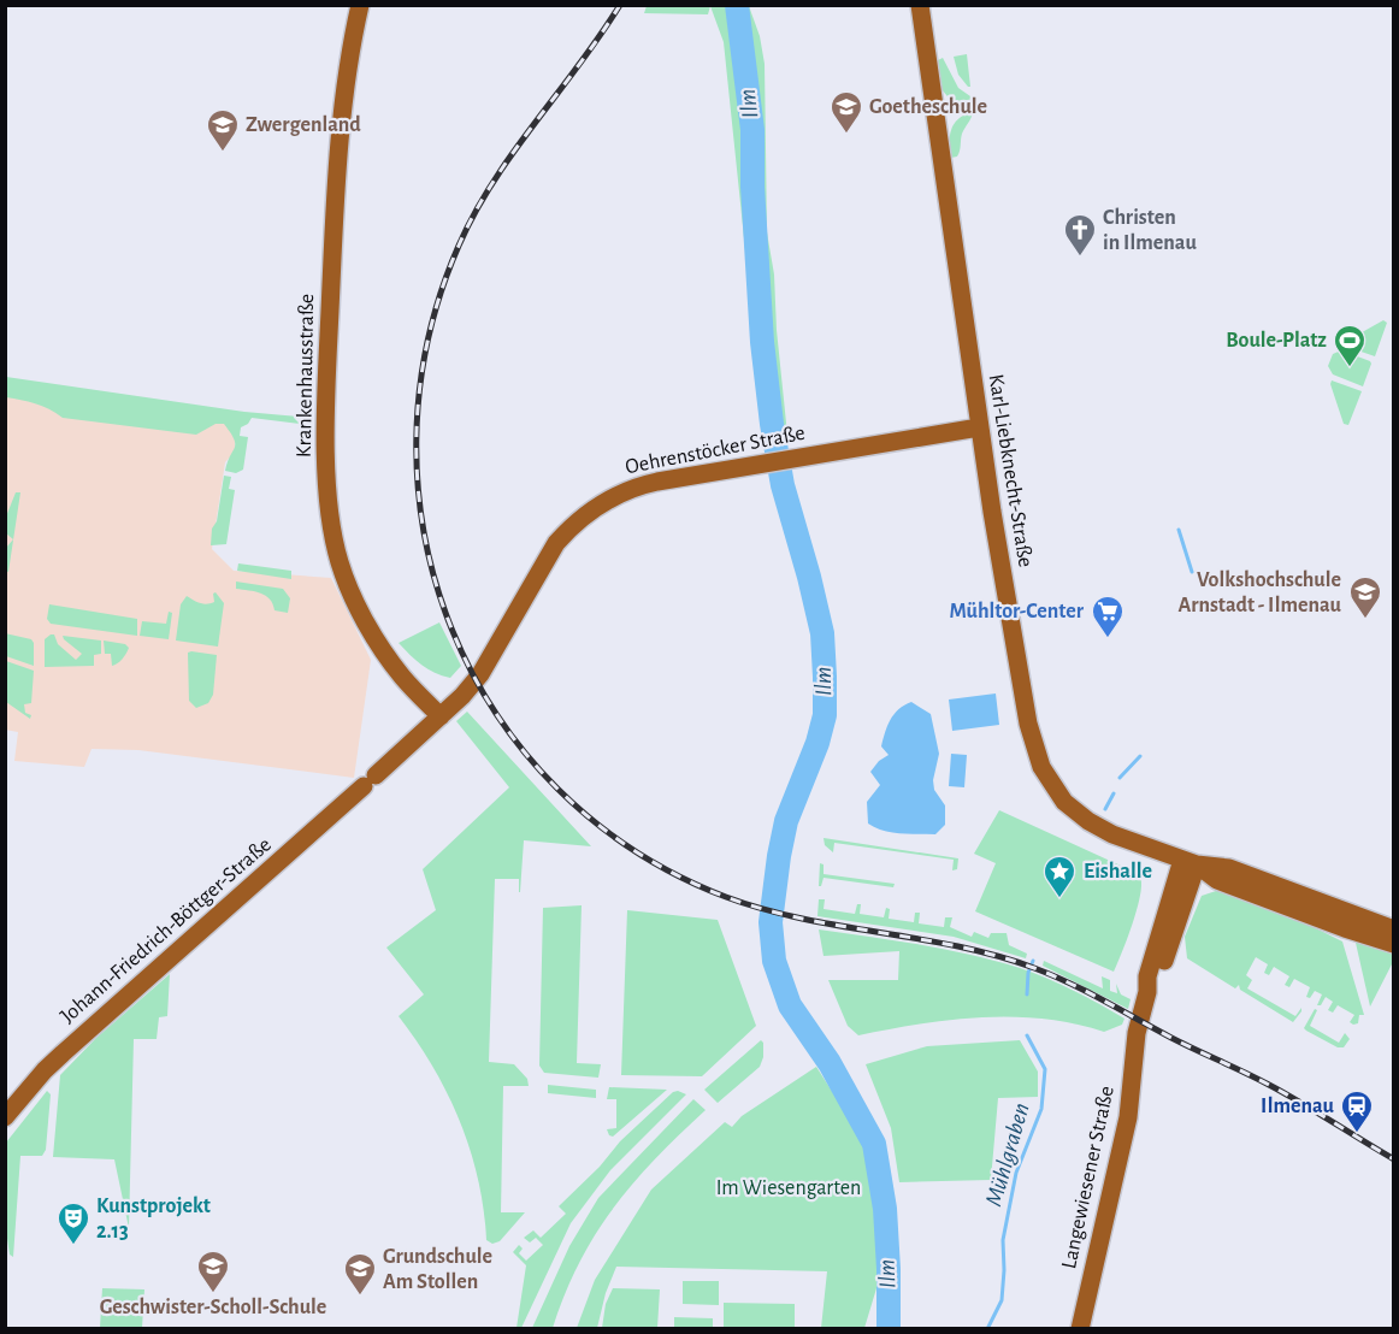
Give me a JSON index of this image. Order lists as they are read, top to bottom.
{
  "streets": {
    "street": [
      "Krankenhausstraße",
      "Oehrenstöcker Straße",
      "Karl-Liebknecht-Straße",
      "Johann-Friedrich-Böttger-Straße",
      "Langewiesener Straße"
    ]
  },
  "crossings": [
    ["Krankenhausstraße", "Oehrenstöcker Straße"],
    ["Oehrenstöcker Straße", "Karl-Liebknecht-Straße"],
    ["Oehrenstöcker Straße", "Johann-Friedrich-Böttger-Straße"],
    ["Karl-Liebknecht-Straße", "Langewiesener Straße"]
  ],
  "water": ["Ilm", "Mühlgraben"],
  "parks": ["Im Wiesengarten"],
  "places": {
    "school or university": [
      "Goetheschule",
      "Zwergenland",
      "Volkshochschule Arnstadt - Ilmenau",
      "Geschwister-Scholl-Schule",
      "Grundschule Am Stollen"
    ],
    "church": ["Christen in Ilmenau"],
    "sports": ["Boule-Platz"],
    "supermarket": ["Mühltor-Center"],
    "place": ["Eishalle"],
    "station": ["Ilmenau"],
    "theatre": ["Kunstprojekt 2.13"]
  }
}
